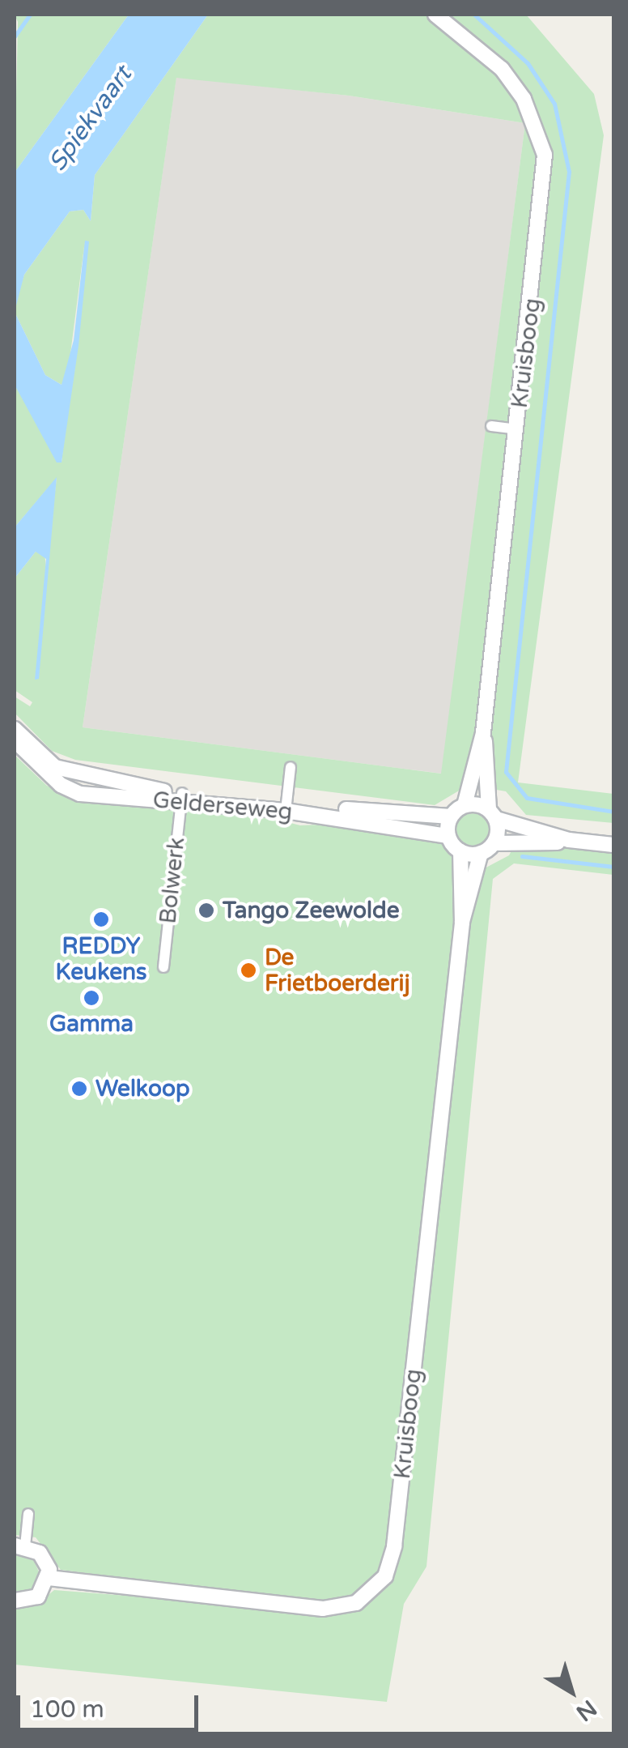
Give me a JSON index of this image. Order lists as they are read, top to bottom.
{
  "streets": {
    "main road": ["Kruisboog", "Gelderseweg"],
    "street": ["Bolwerk"]
  },
  "crossings": [
    ["Kruisboog", "Gelderseweg"],
    ["Gelderseweg", "Bolwerk"]
  ],
  "water": ["Spiekvaart"],
  "places": [
    "Tango Zeewolde",
    "REDDY Keukens",
    "De Frietboerderij",
    "Gamma",
    "Welkoop"
  ],
  "scale_bar": "100 m",
  "north": "bottom right"
}
